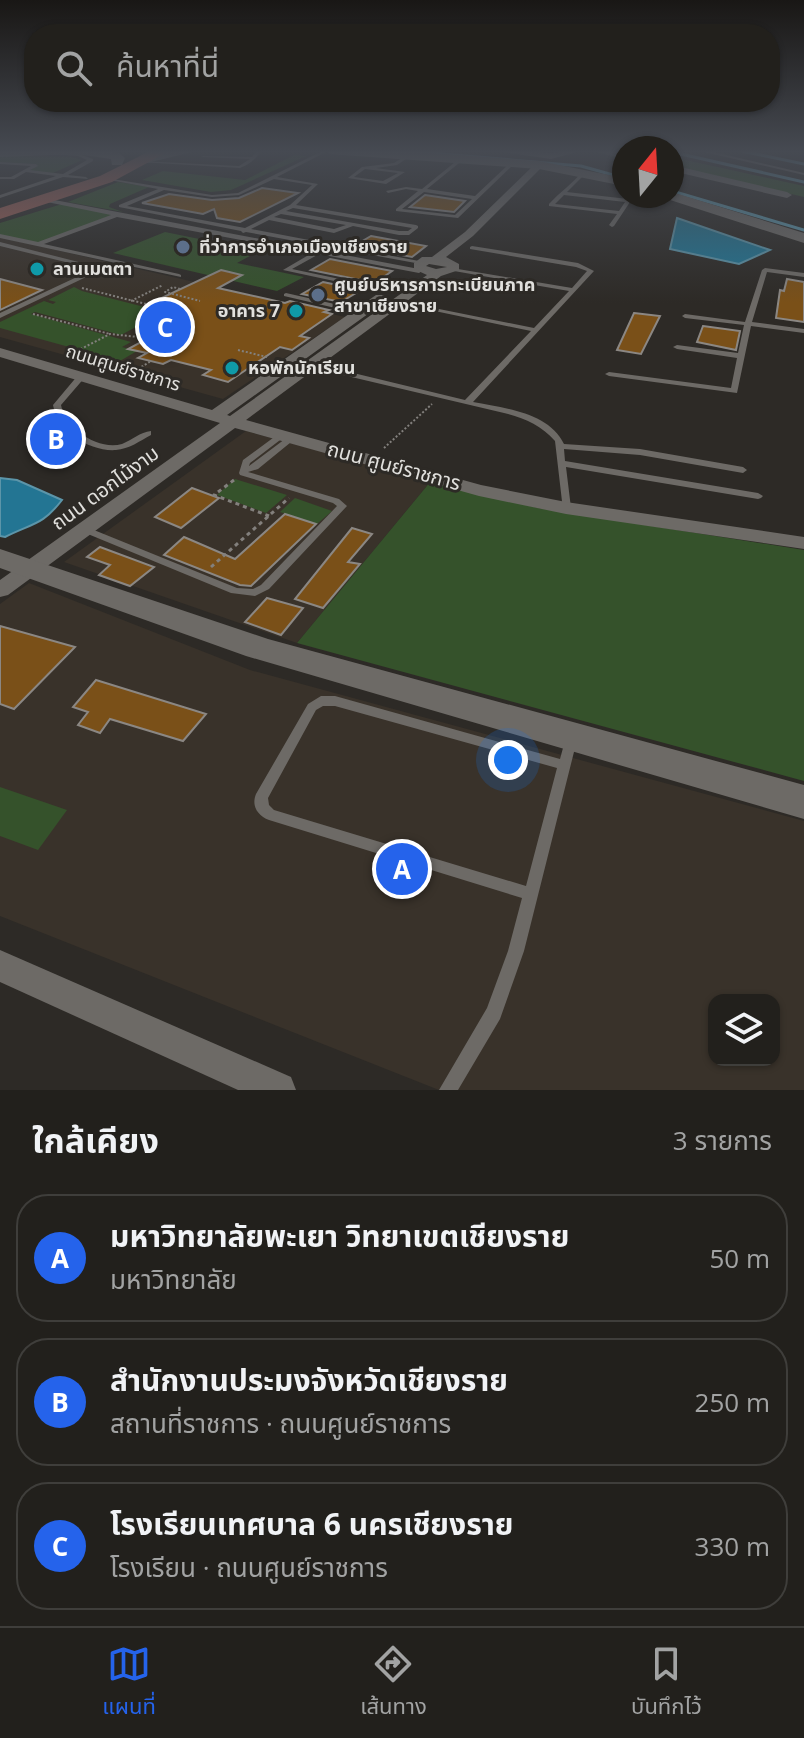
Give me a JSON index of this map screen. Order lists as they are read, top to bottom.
{
  "streets": {
    "street": ["ถนนศูนย์ราชการ", "ถนน ศูนย์ราชการ", "ถนน ดอกไม้งาม"]
  },
  "crossings": [
    ["ถนนศูนย์ราชการ", "ถนน ศูนย์ราชการ"],
    ["ถนนศูนย์ราชการ", "ถนน ดอกไม้งาม"],
    ["ถนน ศูนย์ราชการ", "ถนน ดอกไม้งาม"]
  ],
  "places": [
    "ที่ว่าการอำเภอเมืองเชียงราย",
    "ลานเมตตา",
    "ศูนย์บริหารการทะเบียนภาค สาขาเชียงราย",
    "อาคาร 7",
    "หอพักนักเรียน"
  ],
  "north": "top",
  "page": {
    "search": "ค้นหาที่นี่",
    "pins": ["C", "B", "A"],
    "heading": ["ใกล้เคียง", "3 รายการ"],
    "list": [
      {
        "mark": "A",
        "name": "มหาวิทยาลัยพะเยา วิทยาเขตเชียงราย",
        "note": "มหาวิทยาลัย",
        "value": "50 m"
      },
      {
        "mark": "B",
        "name": "สำนักงานประมงจังหวัดเชียงราย",
        "note": "สถานที่ราชการ · ถนนศูนย์ราชการ",
        "value": "250 m"
      },
      {
        "mark": "C",
        "name": "โรงเรียนเทศบาล 6 นครเชียงราย",
        "note": "โรงเรียน · ถนนศูนย์ราชการ",
        "value": "330 m"
      }
    ],
    "nav": ["แผนที่", "เส้นทาง", "บันทึกไว้"]
  }
}
